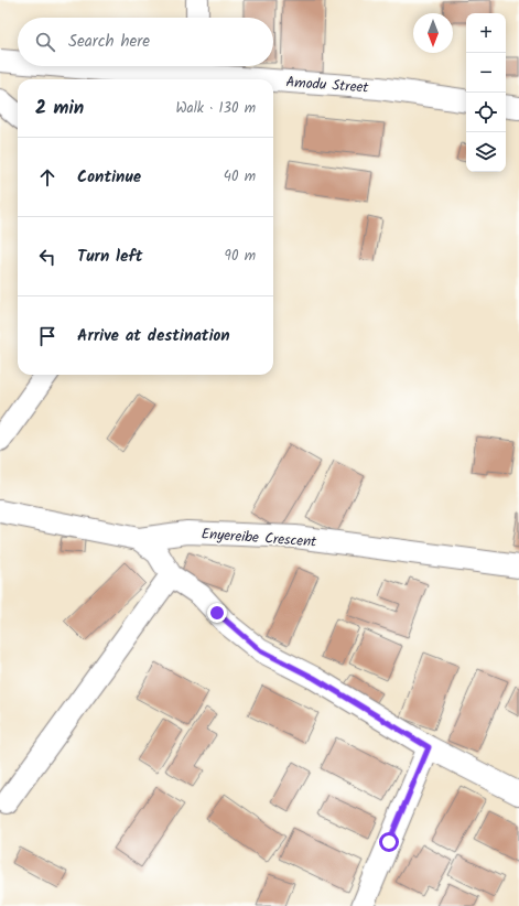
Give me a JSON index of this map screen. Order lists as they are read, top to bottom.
{
  "streets": {
    "street": ["Amodu Street", "Enyereibe Crescent"]
  },
  "north": "bottom",
  "page": {
    "map_buttons": ["+", "−"],
    "search": "Search here",
    "heading": ["2 min", "Walk · 130 m"],
    "list": [
      ["Continue", "40 m"],
      ["Turn left", "90 m"],
      "Arrive at destination"
    ]
  }
}
